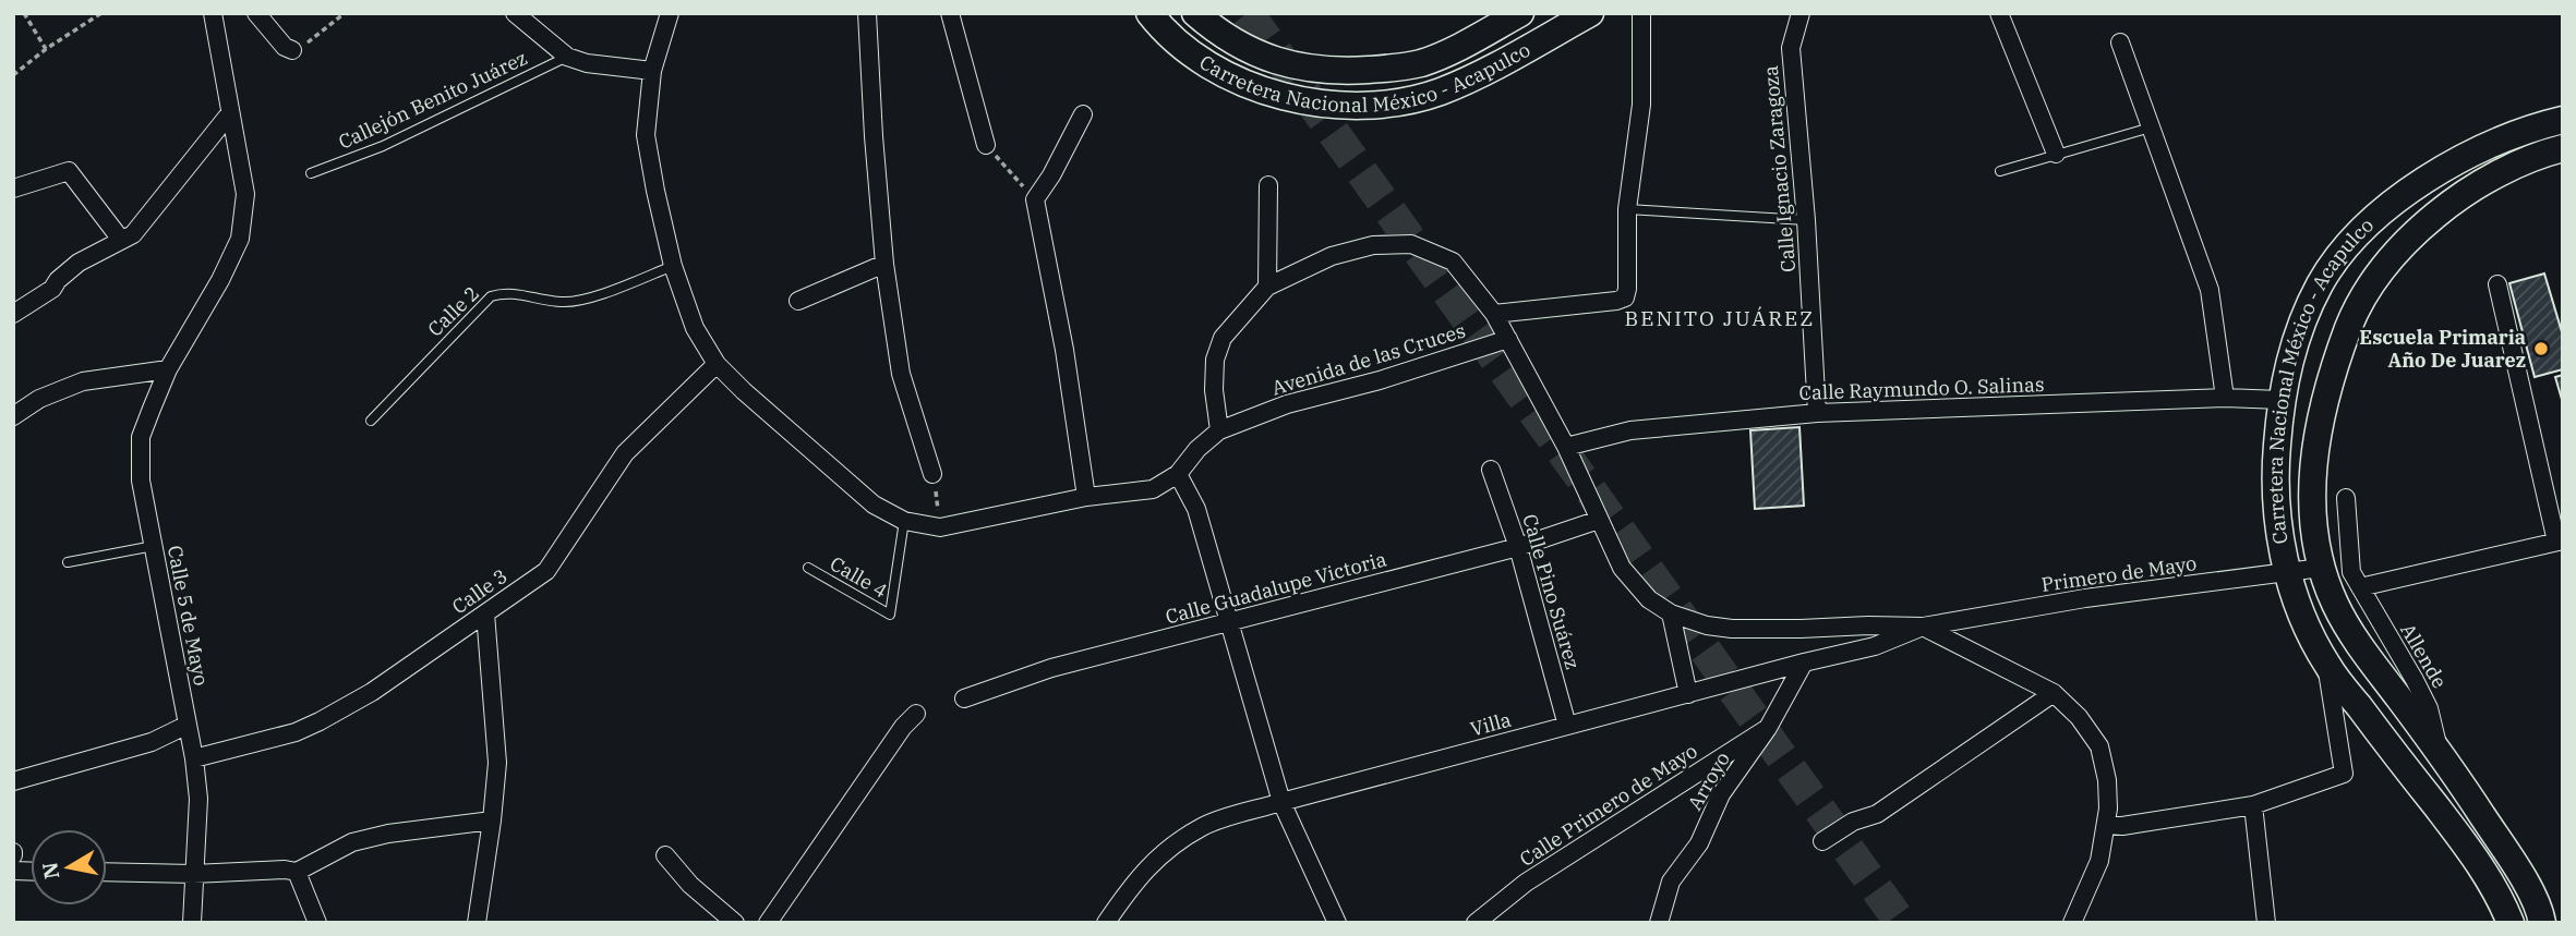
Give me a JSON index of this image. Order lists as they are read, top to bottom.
{
  "streets": {
    "main road": ["Carretera Nacional México - Acapulco"],
    "street": [
      "Calle Ignacio Zaragoza",
      "Avenida de las Cruces",
      "Calle Raymundo O. Salinas",
      "Primero de Mayo",
      "Calle Guadalupe Victoria",
      "Calle 3",
      "Calle Pino Suárez",
      "Calle 5 de Mayo",
      "Allende",
      "Villa",
      "Arroyo",
      "Calle Primero de Mayo"
    ],
    "lane": ["Callejón Benito Juárez", "Calle 2", "Calle 4"]
  },
  "crossings": [
    ["Carretera Nacional México - Acapulco", "Calle Raymundo O. Salinas"],
    ["Carretera Nacional México - Acapulco", "Primero de Mayo"],
    ["Carretera Nacional México - Acapulco", "Allende"],
    ["Calle Ignacio Zaragoza", "Calle Raymundo O. Salinas"],
    ["Calle 2", "Avenida de las Cruces"],
    ["Avenida de las Cruces", "Calle 4"],
    ["Avenida de las Cruces", "Calle 3"],
    ["Primero de Mayo", "Villa"],
    ["Calle Guadalupe Victoria", "Calle Pino Suárez"],
    ["Calle 3", "Calle 5 de Mayo"],
    ["Calle Pino Suárez", "Villa"],
    ["Villa", "Arroyo"],
    ["Arroyo", "Calle Primero de Mayo"]
  ],
  "districts": ["BENITO JUÁREZ"],
  "places": ["Escuela Primaria Año De Juarez"],
  "north": "left"
}
